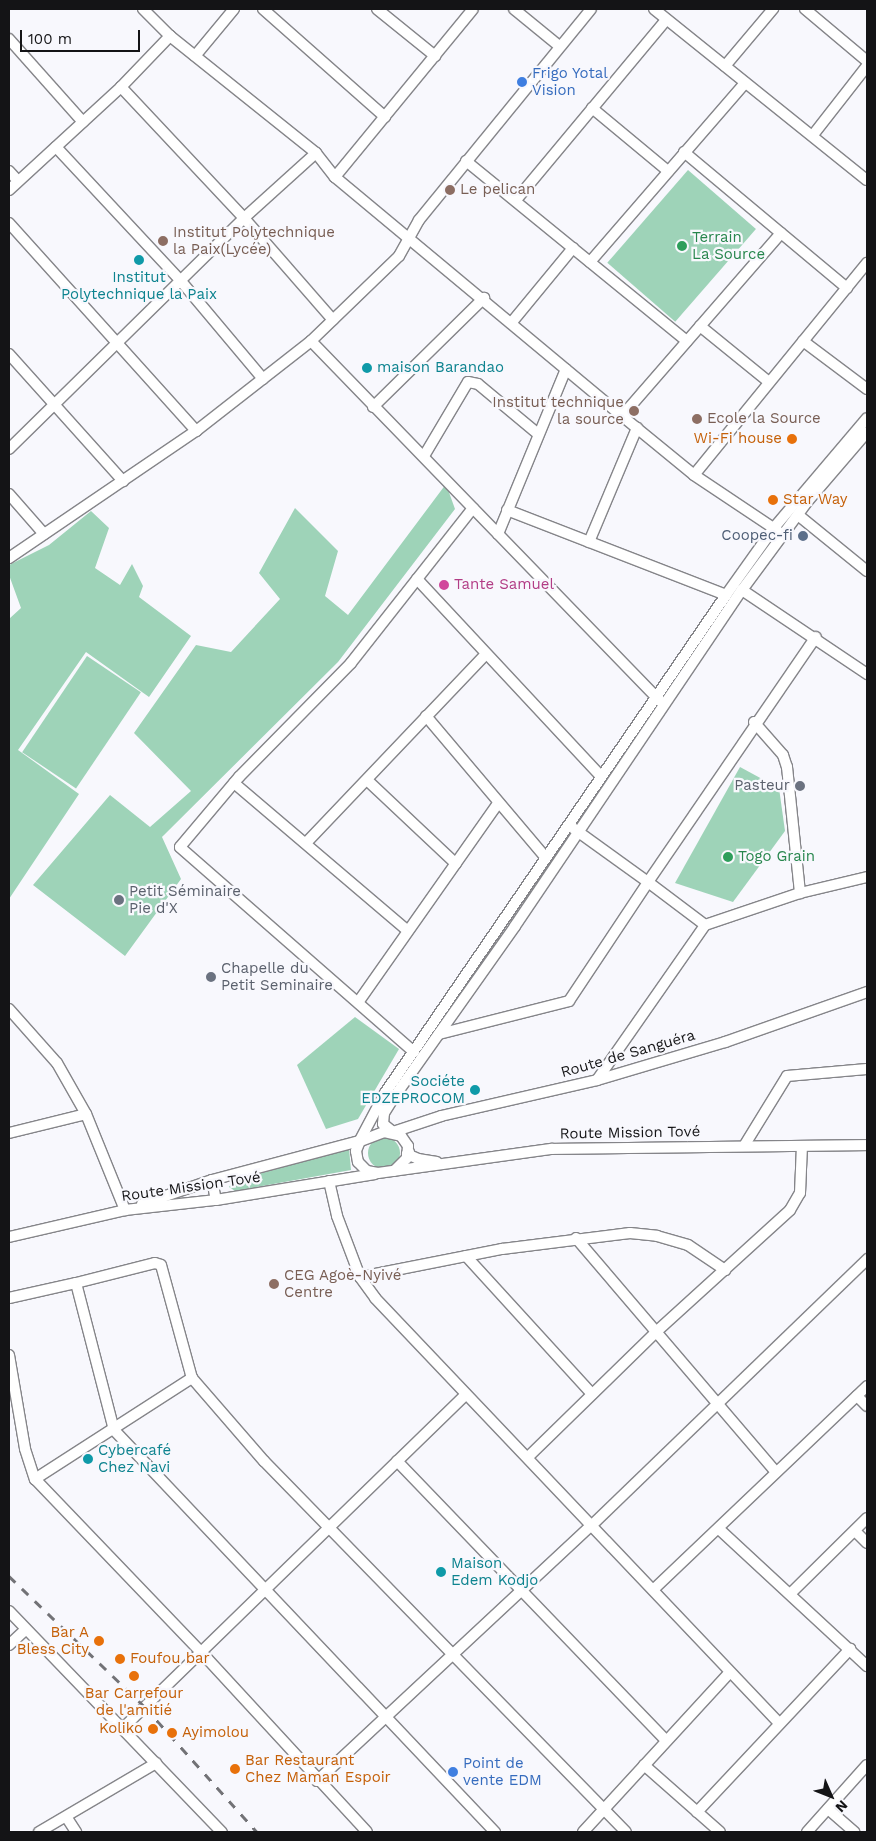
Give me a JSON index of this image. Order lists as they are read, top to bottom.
{
  "streets": {
    "street": ["Route de Sanguéra", "Route Mission Tové"]
  },
  "places": [
    "Frigo Yotal Vision",
    "Le pelican",
    "Institut Polytechnique la Paix(Lycée)",
    "Terrain La Source",
    "Institut Polytechnique la Paix",
    "maison Barandao",
    "Institut technique la source",
    "Ecole la Source",
    "Wi-Fi house",
    "Star Way",
    "Coopec-fi",
    "Tante Samuel",
    "Pasteur",
    "Togo Grain",
    "Petit Séminaire Pie d'X",
    "Chapelle du Petit Seminaire",
    "Sociéte EDZEPROCOM",
    "CEG Agoè-Nyivé Centre",
    "Cybercafé Chez Navi",
    "Maison Edem Kodjo",
    "Bar A Bless City",
    "Foufou bar",
    "Bar Carrefour de l'amitié",
    "Koliko",
    "Ayimolou",
    "Bar Restaurant Chez Maman Espoir",
    "Point de vente EDM"
  ],
  "scale_bar": "100 m",
  "north": "bottom right"
}
